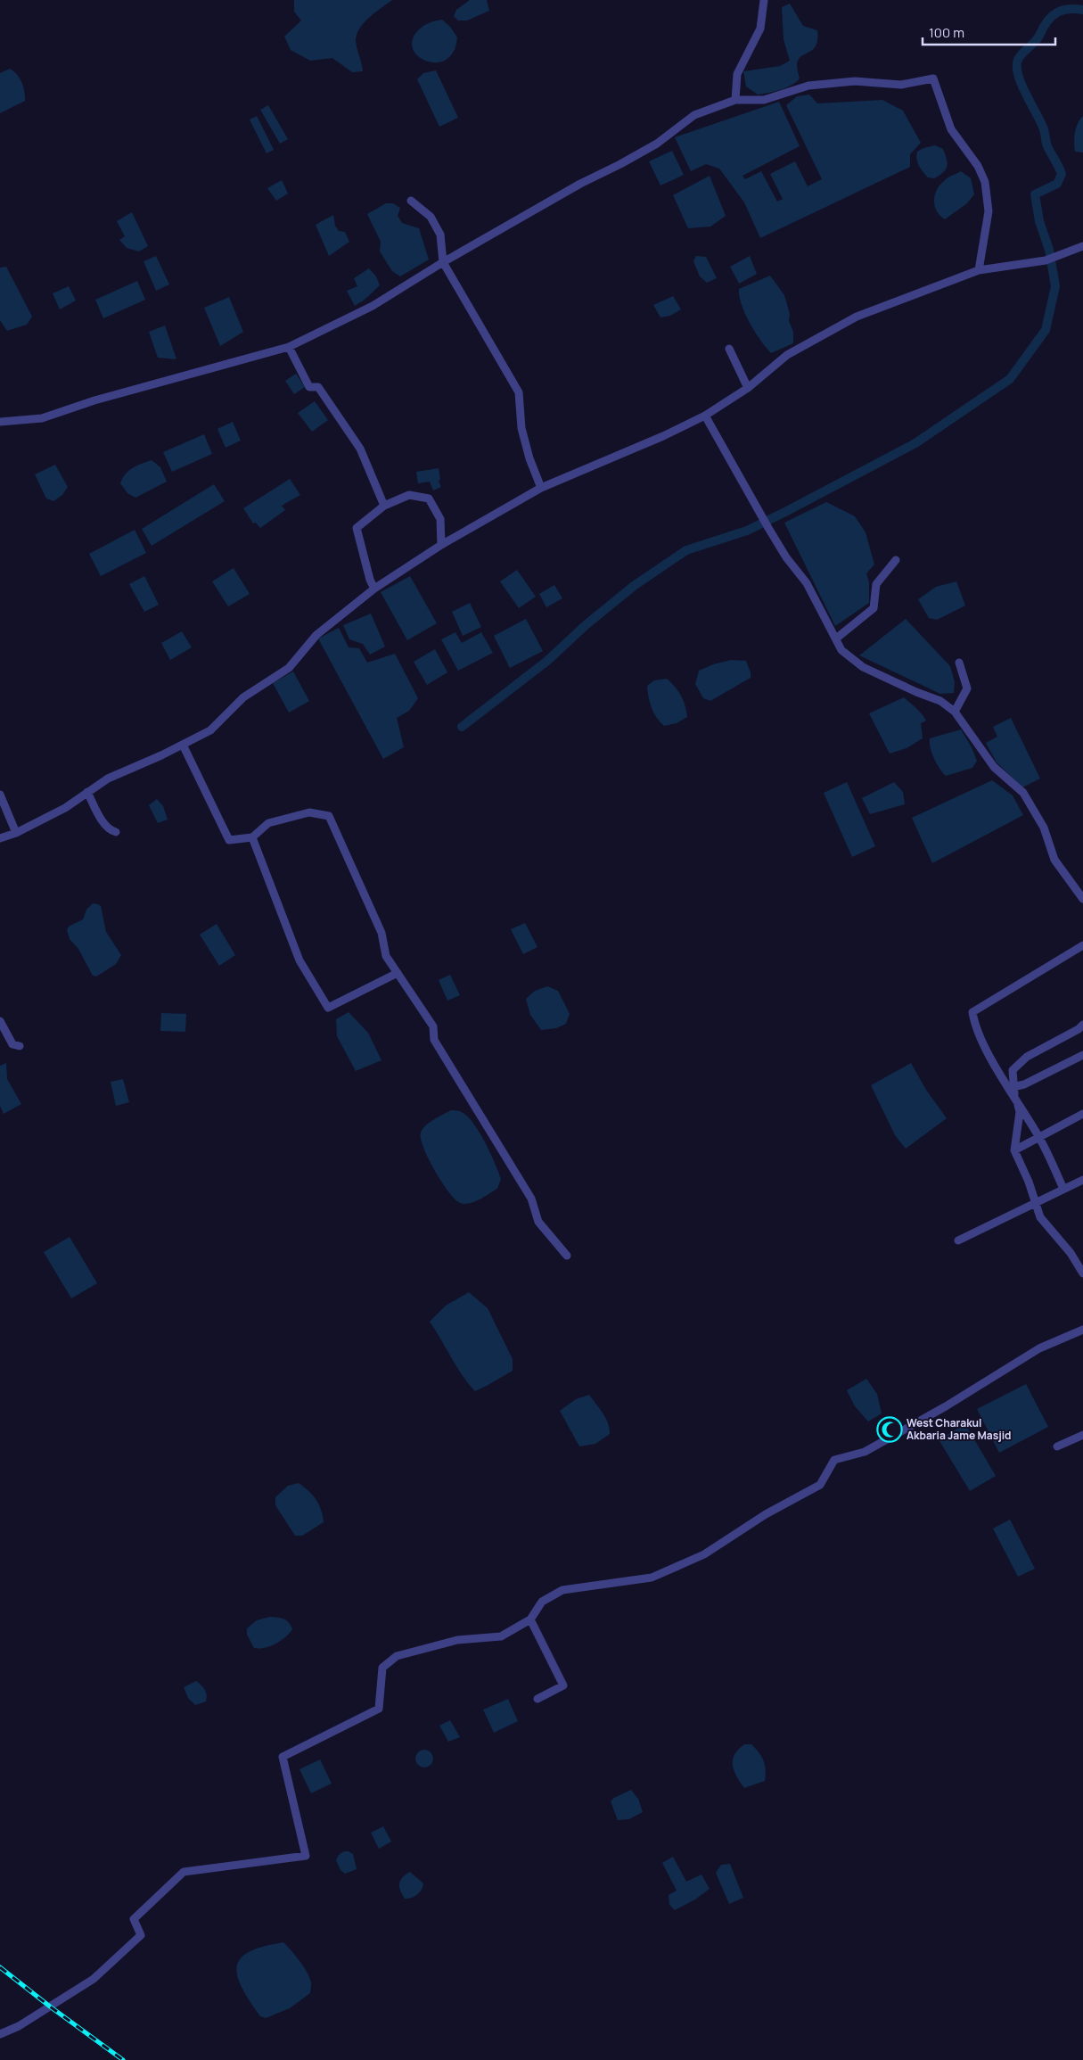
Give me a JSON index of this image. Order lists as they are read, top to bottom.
{
  "places": {
    "mosque": ["West Charakul Akbaria Jame Masjid"]
  },
  "scale_bar": "100 m"
}
